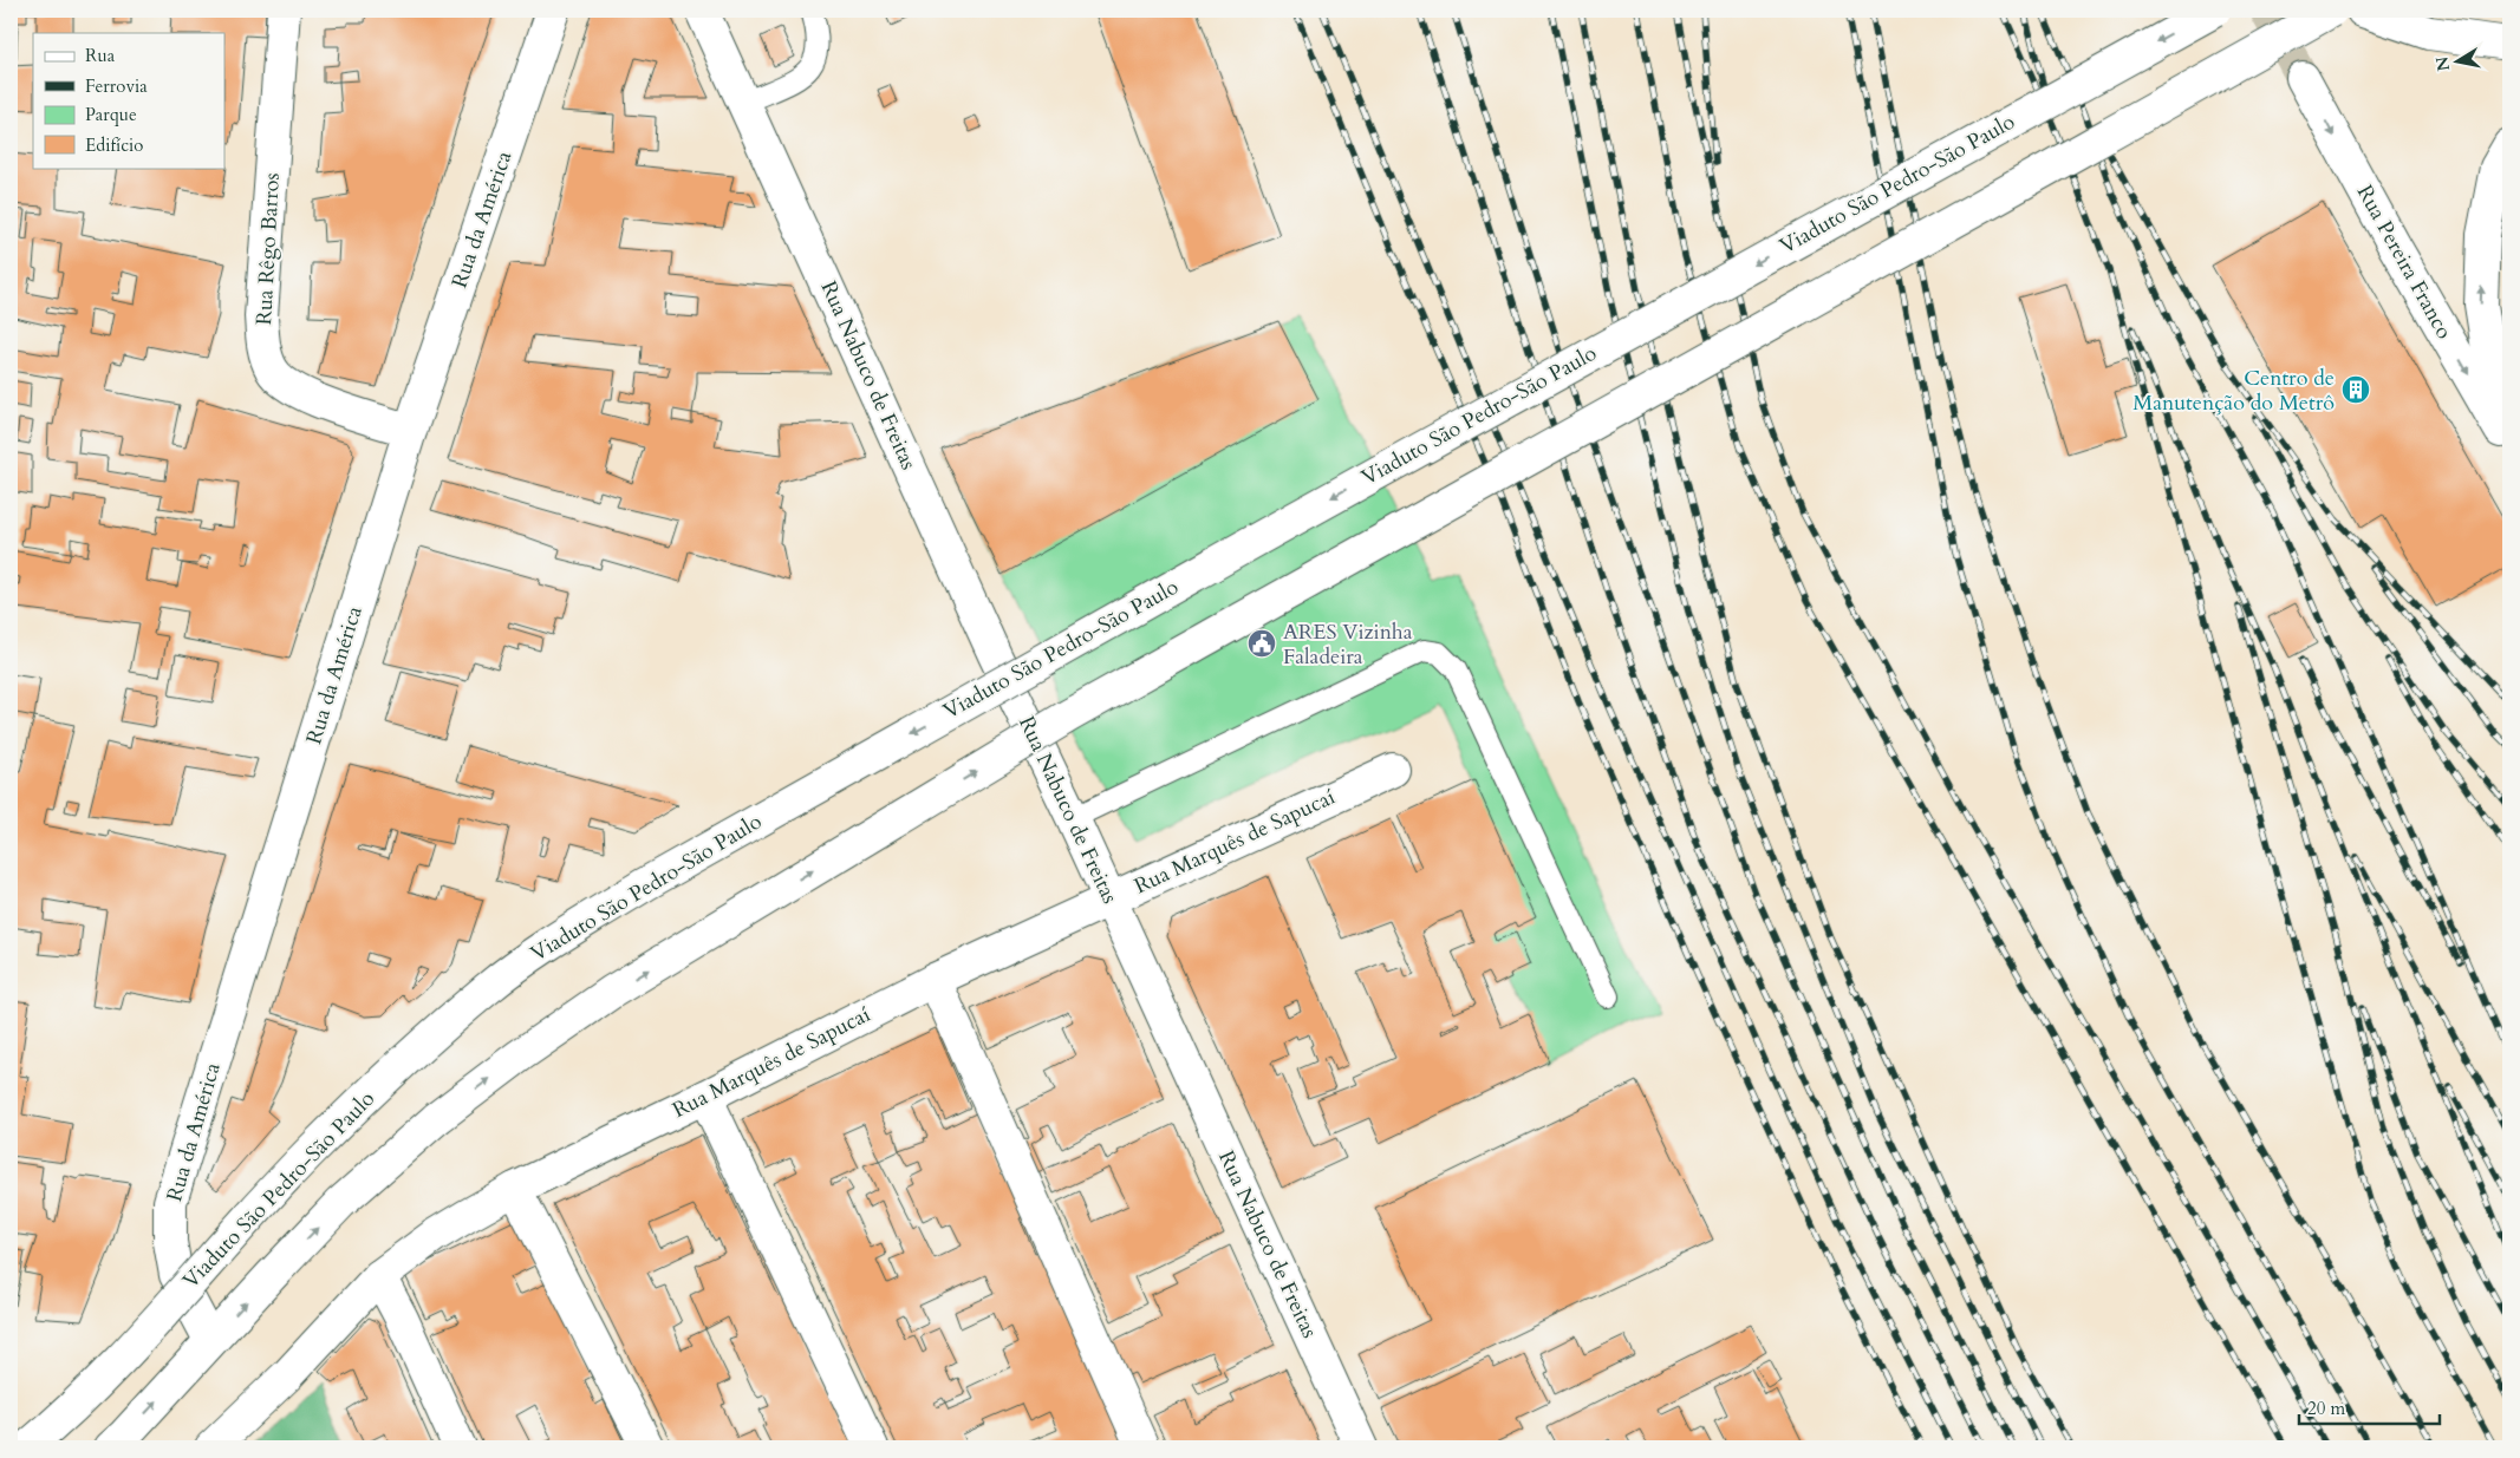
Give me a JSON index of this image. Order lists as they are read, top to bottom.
{
  "streets": {
    "street": [
      "Viaduto São Pedro-São Paulo",
      "Rua da América",
      "Rua Rêgo Barros",
      "Rua Pereira Franco",
      "Rua Nabuco de Freitas",
      "Rua Marquês de Sapucaí"
    ]
  },
  "crossings": [
    ["Rua da América", "Rua Rêgo Barros"],
    ["Rua Nabuco de Freitas", "Rua Marquês de Sapucaí"]
  ],
  "one_way": ["Rua Pereira Franco"],
  "places": {
    "building": ["Centro de Manutenção do Metrô"],
    "public building": ["ARES Vizinha Faladeira"]
  },
  "legend": [
    "Rua",
    "Ferrovia",
    "Parque",
    "Edifício"
  ],
  "scale_bar": "20 m",
  "north": "left"
}
